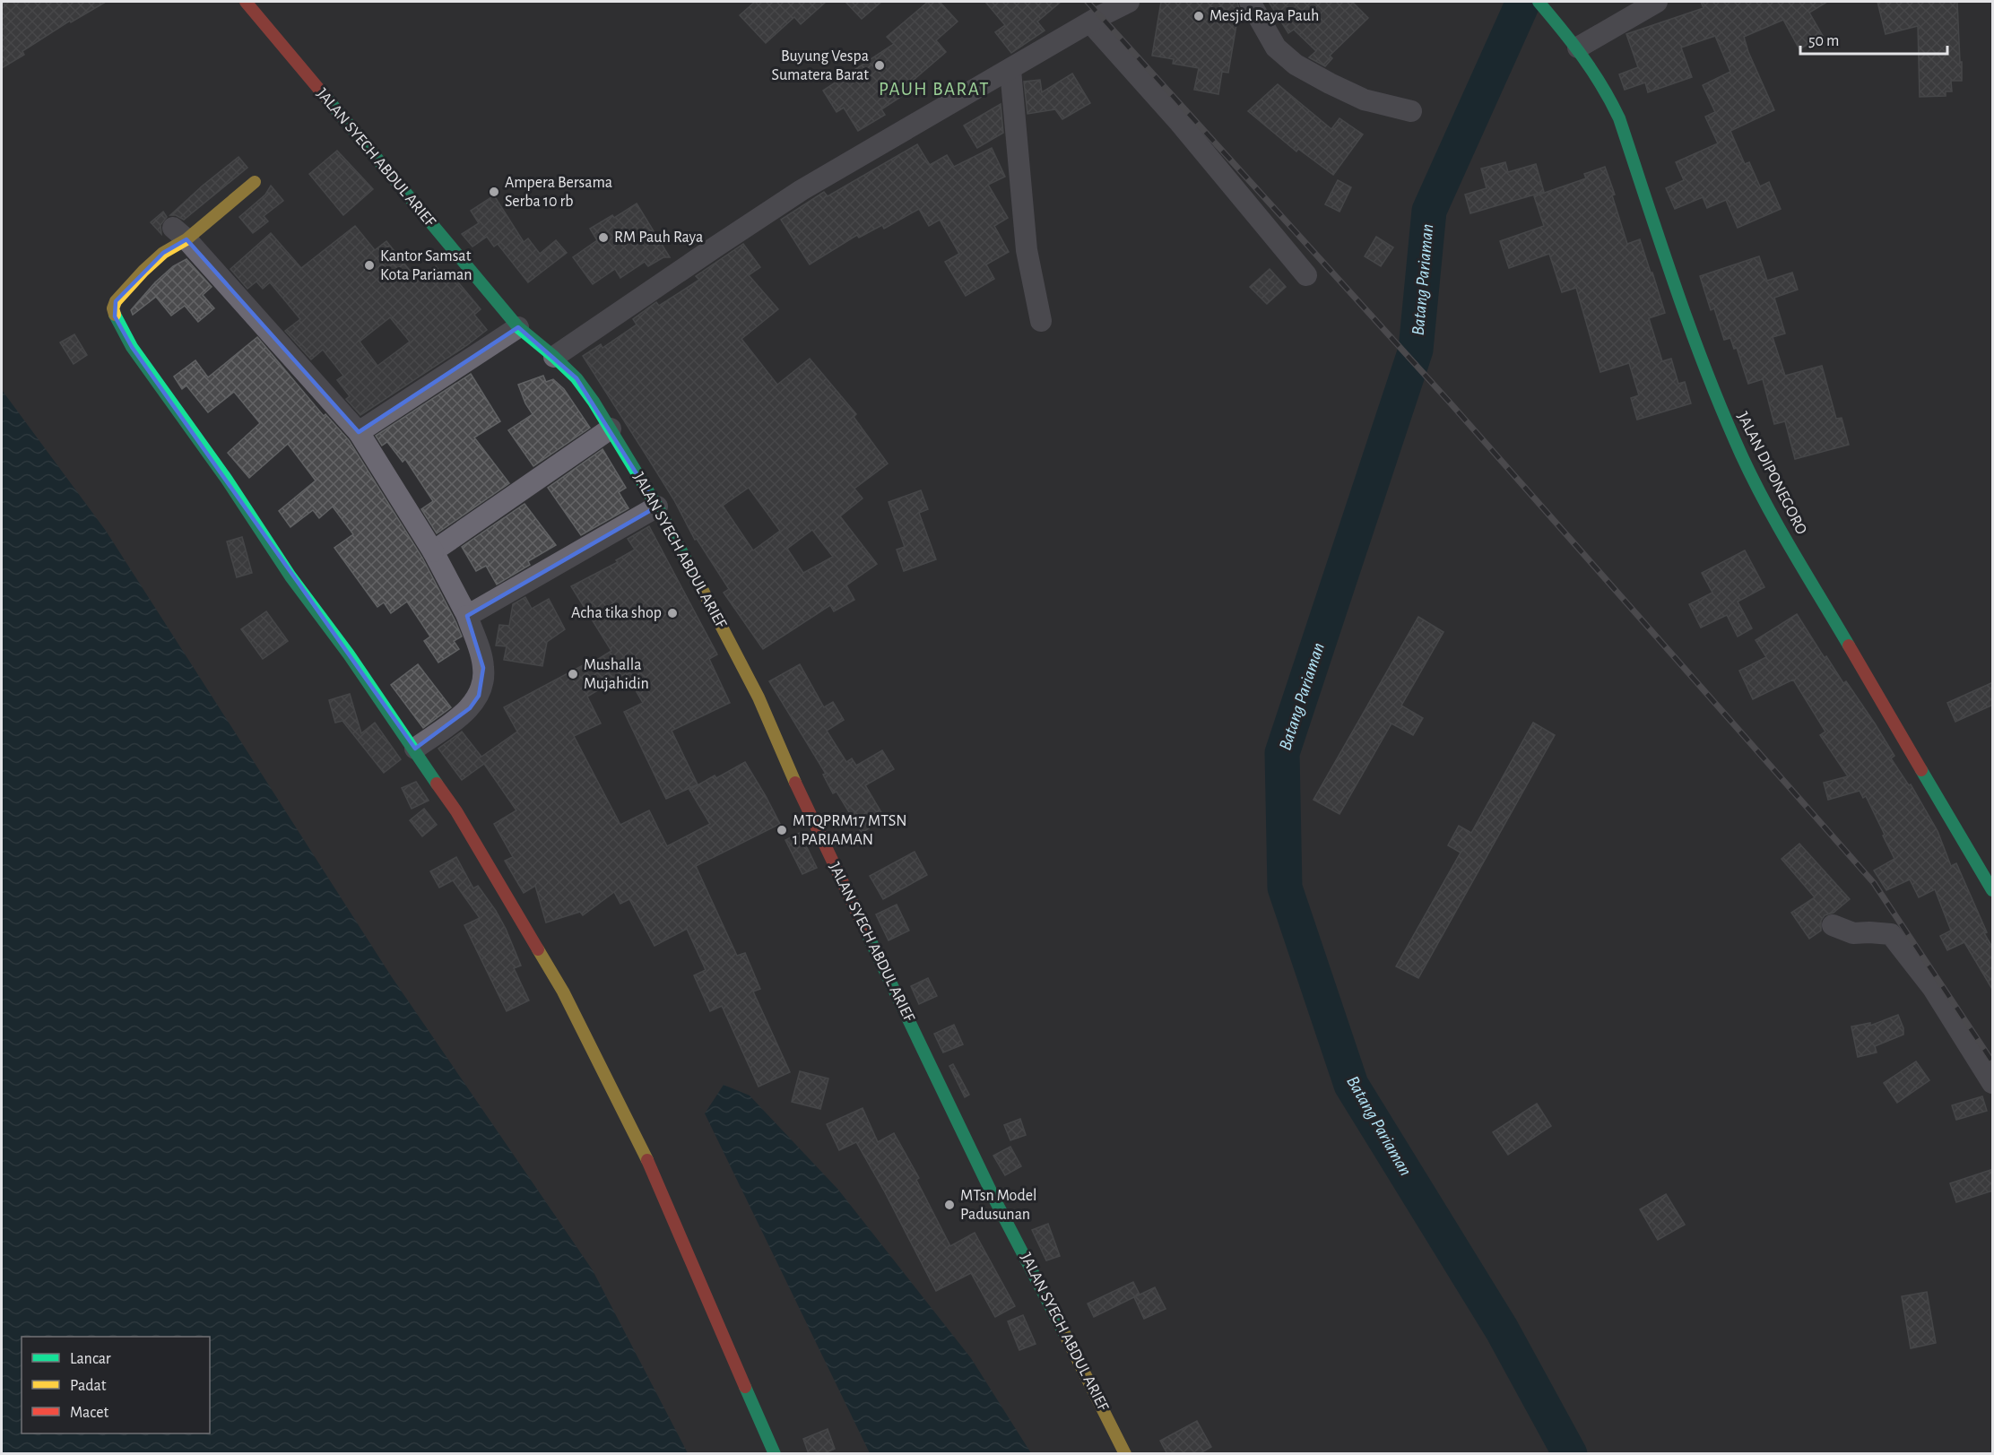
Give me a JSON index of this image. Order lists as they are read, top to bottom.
{
  "streets": {
    "street": ["JALAN SYECH ABDUL ARIEF", "JALAN DIPONEGORO"]
  },
  "districts": ["PAUH BARAT"],
  "water": ["Batang Pariaman"],
  "places": [
    "Mesjid Raya Pauh",
    "Buyung Vespa Sumatera Barat",
    "Ampera Bersama Serba 10 rb",
    "RM Pauh Raya",
    "Kantor Samsat Kota Pariaman",
    "Acha tika shop",
    "Mushalla Mujahidin",
    "MTQPRM17 MTSN 1 PARIAMAN",
    "MTsn Model Padusunan"
  ],
  "legend": ["Lancar", "Padat", "Macet"],
  "scale_bar": "50 m"
}
